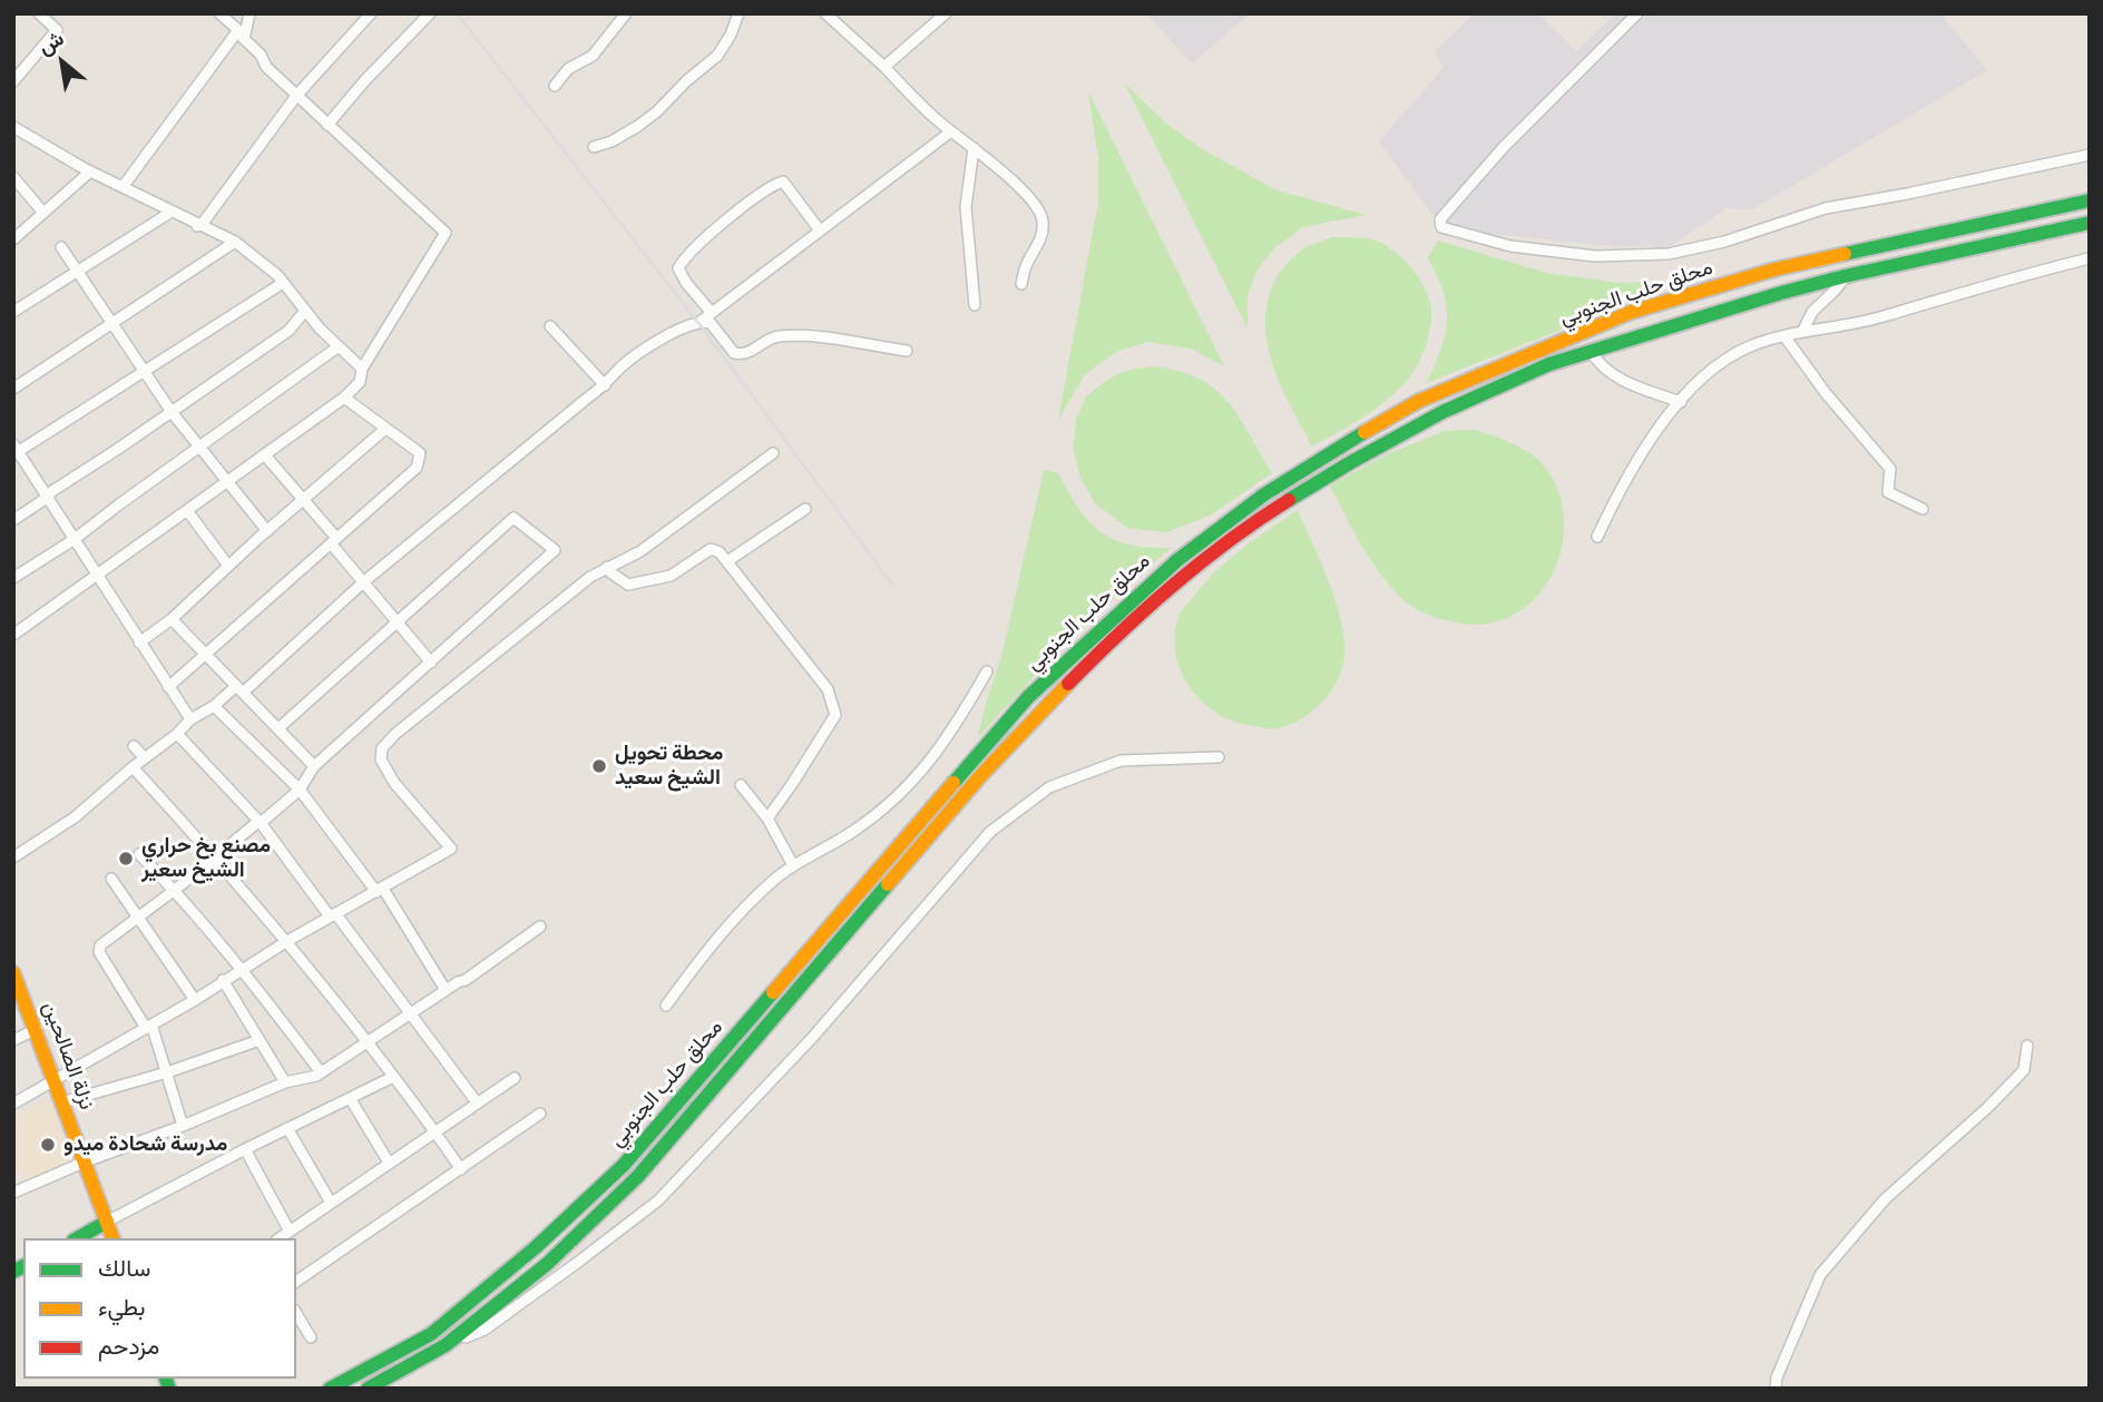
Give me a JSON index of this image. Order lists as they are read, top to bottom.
{
  "streets": {
    "main road": ["محلق حلب الجنوبي", "نزلة الصالحين"]
  },
  "places": ["محطة تحويل الشيخ سعيد", "مصنع بخ حراري الشيخ سعير", "مدرسة شحادة ميدو"],
  "legend": ["سالك", "بطيء", "مزدحم"],
  "north": "top left"
}
